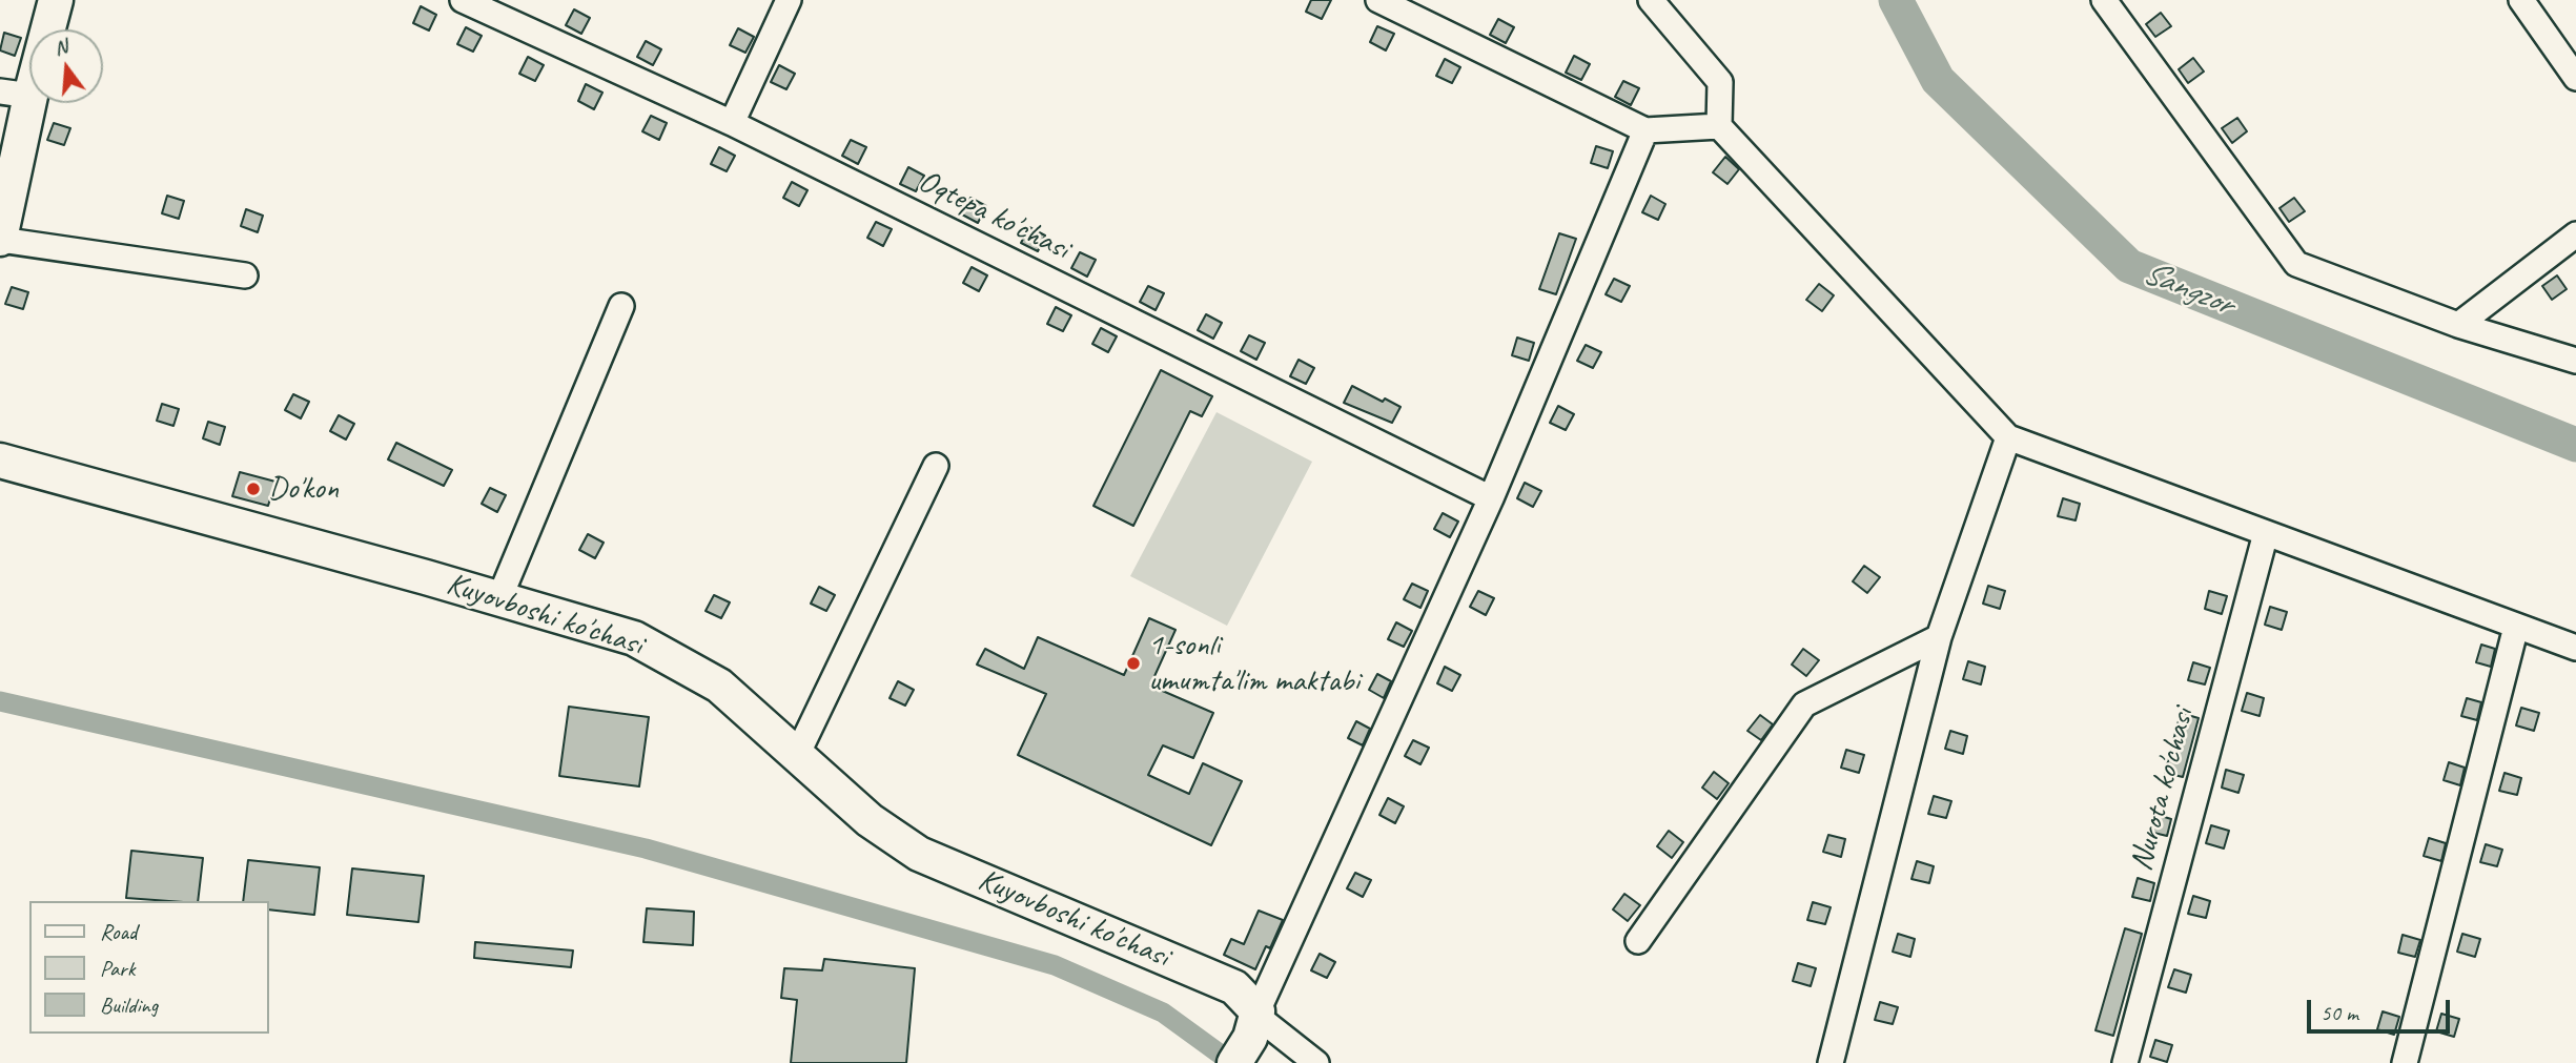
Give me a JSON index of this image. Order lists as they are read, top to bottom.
{
  "streets": {
    "main road": ["Kuyovboshi ko'chasi"],
    "street": ["Oqtepa ko'chasi", "Nurota ko'chasi"]
  },
  "water": ["Sangzor"],
  "places": ["Do'kon", "1-sonli umumta'lim maktabi"],
  "legend": ["Road", "Park", "Building"],
  "scale_bar": "50 m",
  "north": "top"
}
